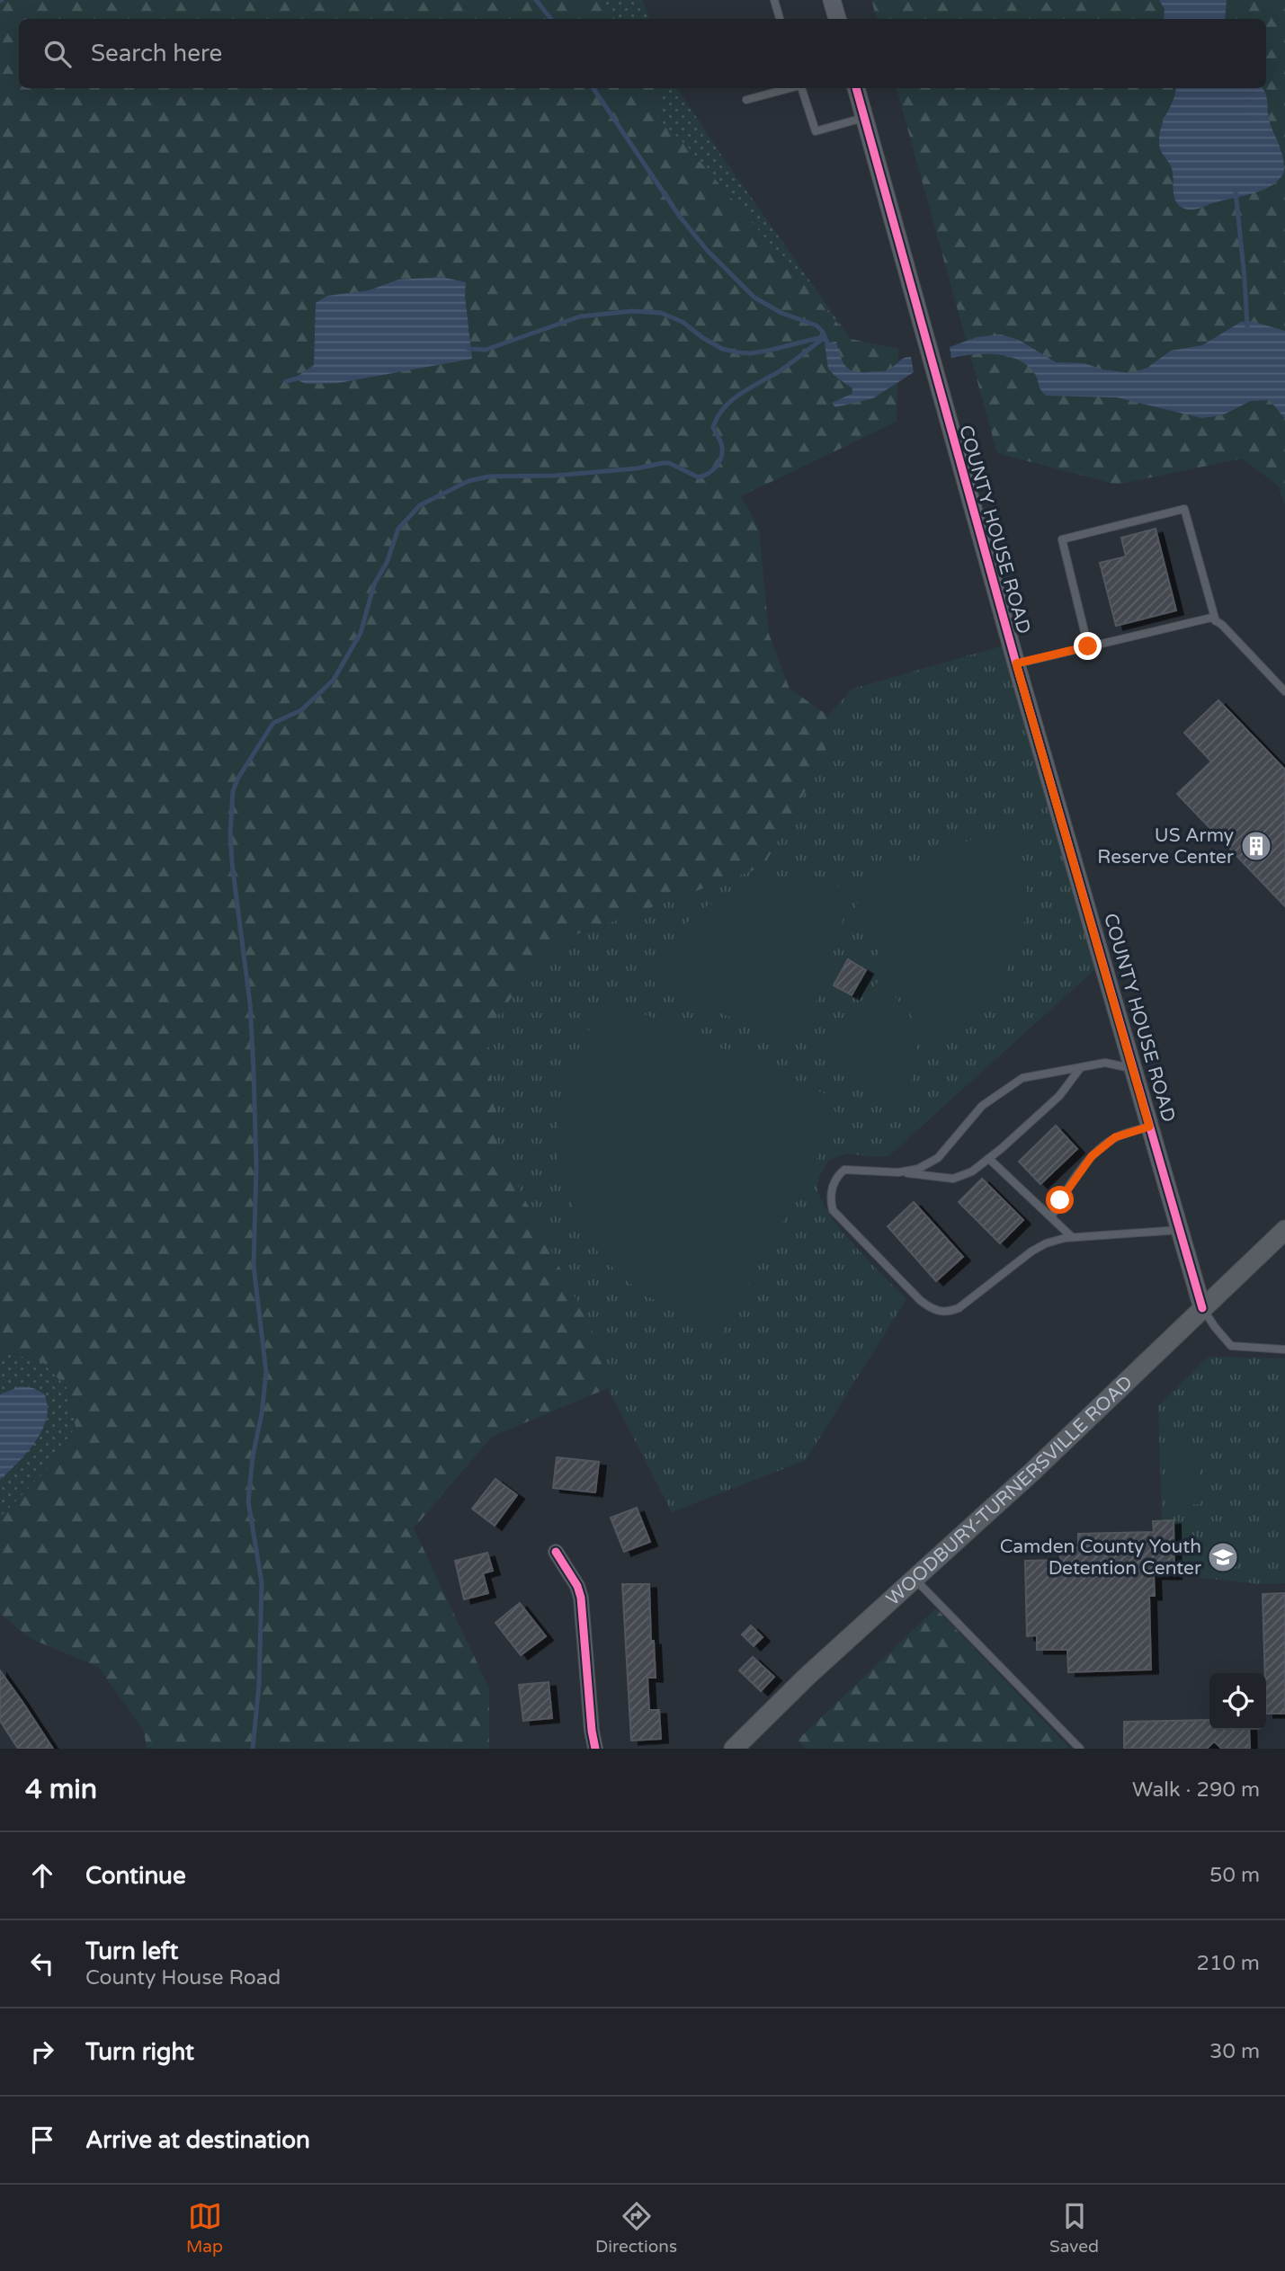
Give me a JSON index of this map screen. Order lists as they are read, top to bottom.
{
  "streets": {
    "main road": ["WOODBURY-TURNERSVILLE ROAD"],
    "street": ["COUNTY HOUSE ROAD"]
  },
  "crossings": [
    ["COUNTY HOUSE ROAD", "WOODBURY-TURNERSVILLE ROAD"]
  ],
  "places": {
    "building": ["US Army Reserve Center"],
    "school or university": ["Camden County Youth Detention Center"]
  },
  "page": {
    "search": "Search here",
    "heading": ["4 min", "Walk · 290 m"],
    "list": [
      ["Continue", "50 m"],
      ["Turn left", "County House Road", "210 m"],
      ["Turn right", "30 m"],
      "Arrive at destination"
    ],
    "nav": ["Map", "Directions", "Saved"]
  }
}
